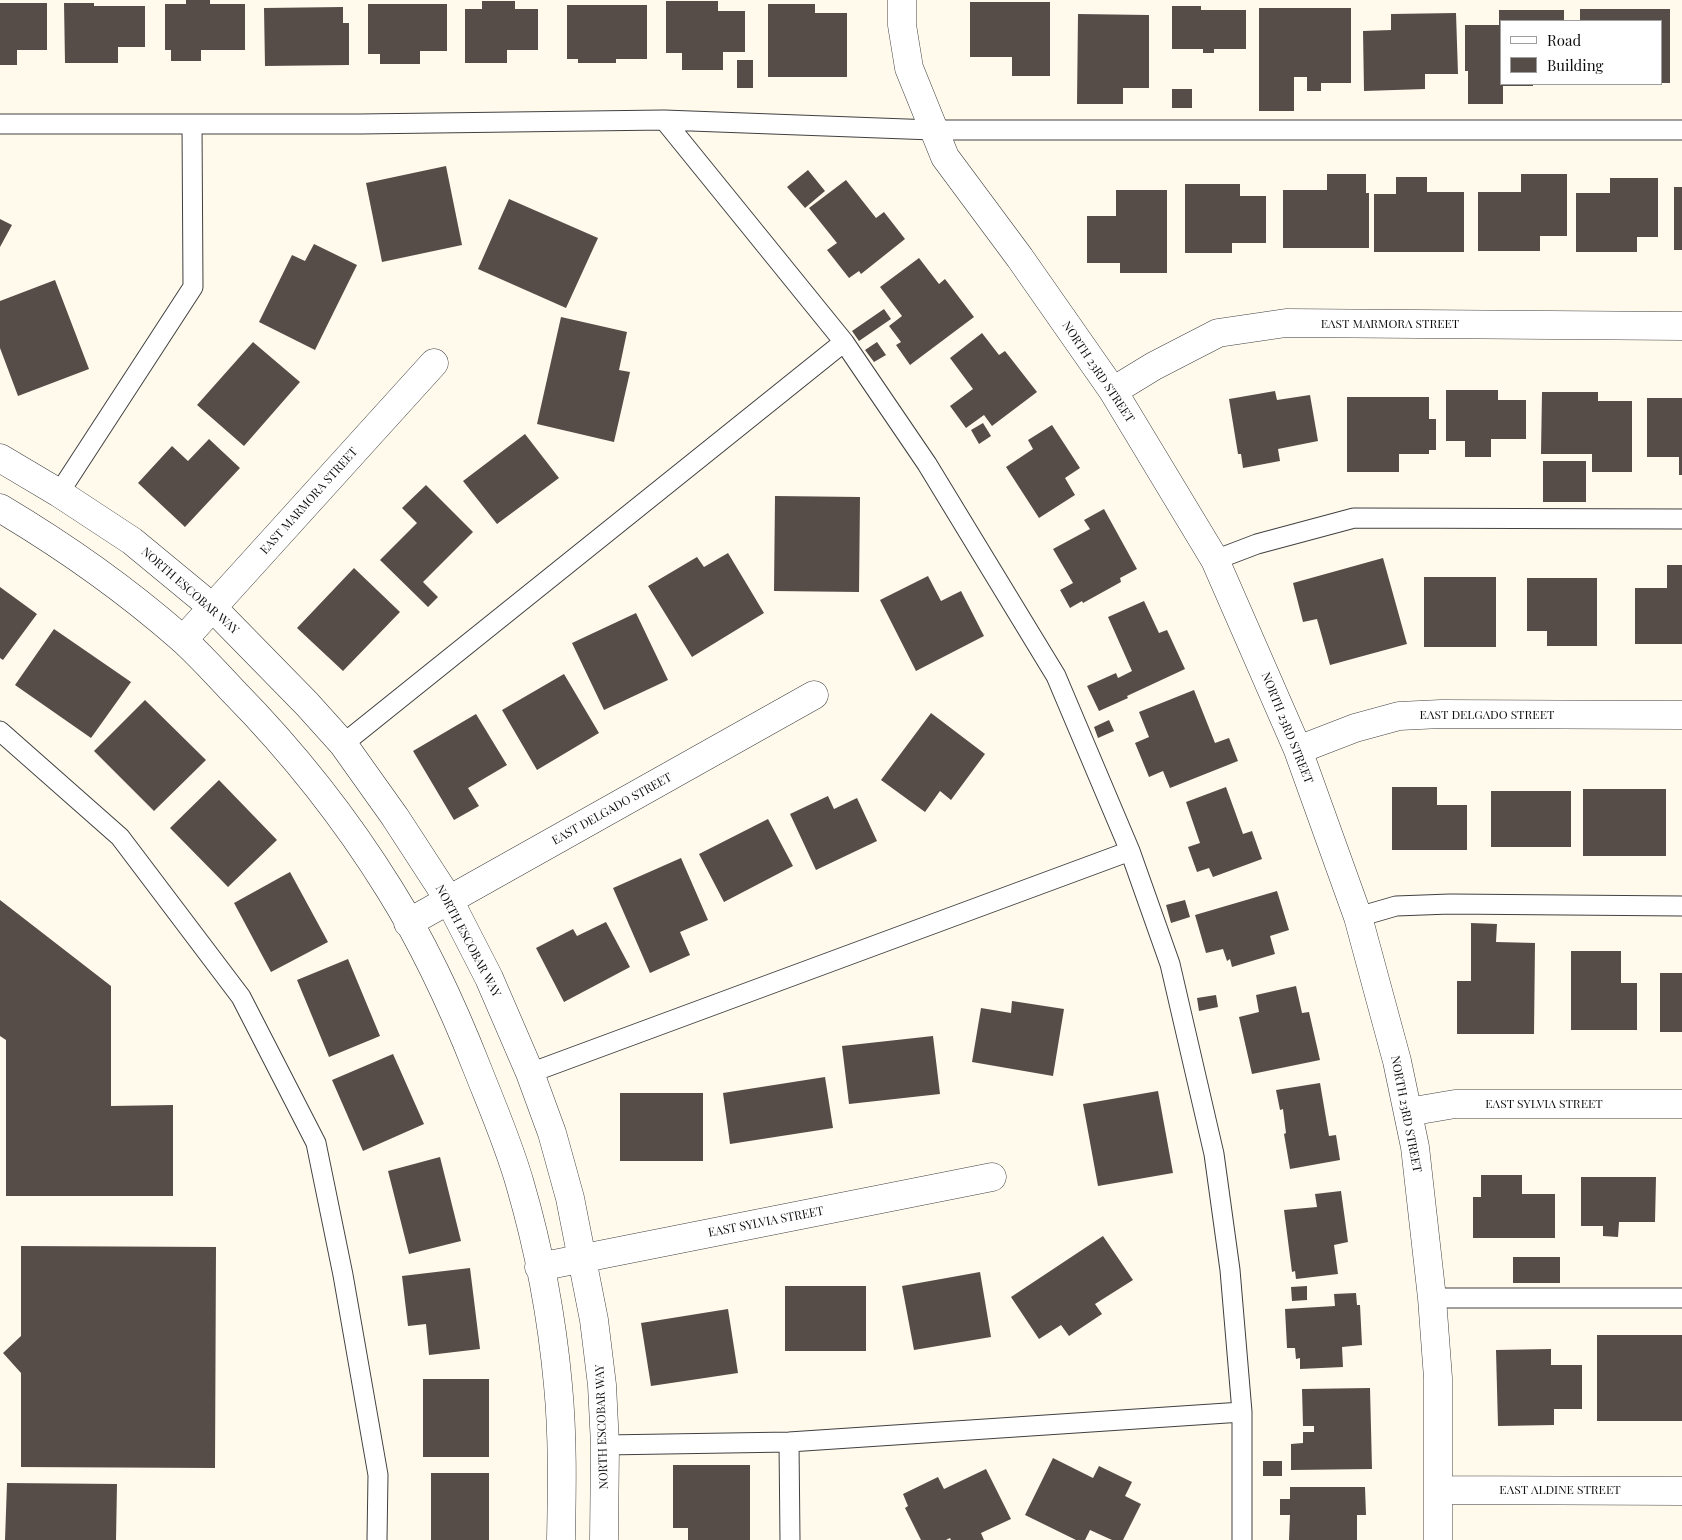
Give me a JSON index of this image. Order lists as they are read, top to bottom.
{
  "streets": {
    "street": [
      "EAST MARMORA STREET",
      "NORTH 23RD STREET",
      "NORTH ESCOBAR WAY",
      "EAST DELGADO STREET",
      "EAST SYLVIA STREET",
      "EAST ALDINE STREET"
    ]
  },
  "crossings": [
    ["EAST MARMORA STREET", "NORTH 23RD STREET"],
    ["EAST MARMORA STREET", "NORTH ESCOBAR WAY"],
    ["NORTH 23RD STREET", "EAST DELGADO STREET"],
    ["NORTH 23RD STREET", "EAST SYLVIA STREET"],
    ["NORTH 23RD STREET", "EAST ALDINE STREET"],
    ["NORTH ESCOBAR WAY", "EAST DELGADO STREET"],
    ["NORTH ESCOBAR WAY", "EAST SYLVIA STREET"]
  ],
  "legend": ["Road", "Building"]
}
